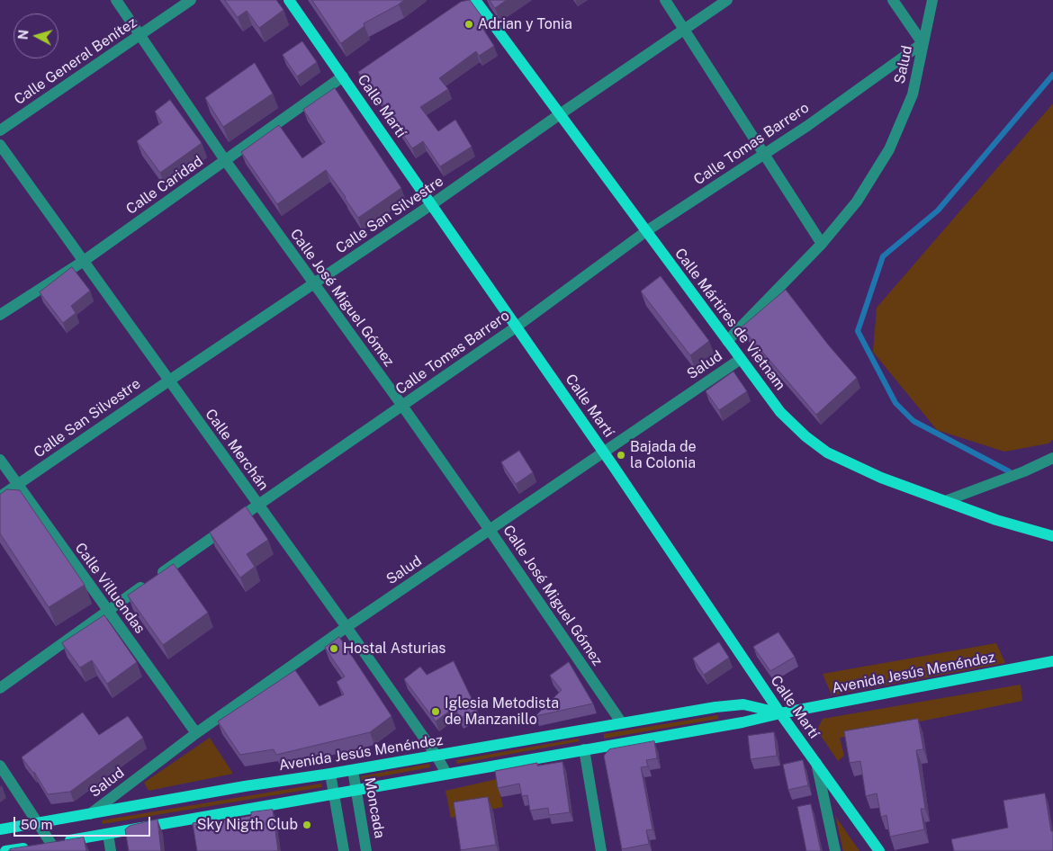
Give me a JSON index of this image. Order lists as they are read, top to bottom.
{
  "streets": {
    "main road": ["Calle Martí", "Calle Mártires de Vietnam", "Avenida Jesús Menéndez"],
    "street": [
      "Calle General Benítez",
      "Salud",
      "Calle Tomas Barrero",
      "Calle Caridad",
      "Calle San Silvestre",
      "Calle José Miguel Gómez",
      "Calle Merchán",
      "Calle Villuendas",
      "Moncada"
    ]
  },
  "crossings": [
    ["Calle General Benítez", "Calle José Miguel Gómez"],
    ["Salud", "Calle Martí"],
    ["Salud", "Calle Tomas Barrero"],
    ["Salud", "Calle José Miguel Gómez"],
    ["Salud", "Calle Mártires de Vietnam"],
    ["Salud", "Calle Merchán"],
    ["Salud", "Calle Villuendas"],
    ["Salud", "Avenida Jesús Menéndez"],
    ["Calle Martí", "Calle Tomas Barrero"],
    ["Calle Martí", "Calle Caridad"],
    ["Calle Martí", "Calle San Silvestre"],
    ["Calle Martí", "Avenida Jesús Menéndez"],
    ["Calle Tomas Barrero", "Calle José Miguel Gómez"],
    ["Calle Tomas Barrero", "Calle Mártires de Vietnam"],
    ["Calle Tomas Barrero", "Calle Merchán"],
    ["Calle Tomas Barrero", "Calle Villuendas"],
    ["Calle Caridad", "Calle José Miguel Gómez"],
    ["Calle Caridad", "Calle Merchán"],
    ["Calle San Silvestre", "Calle José Miguel Gómez"],
    ["Calle San Silvestre", "Calle Mártires de Vietnam"],
    ["Calle San Silvestre", "Calle Merchán"],
    ["Calle San Silvestre", "Calle Villuendas"],
    ["Calle José Miguel Gómez", "Avenida Jesús Menéndez"],
    ["Calle Merchán", "Avenida Jesús Menéndez"],
    ["Avenida Jesús Menéndez", "Moncada"]
  ],
  "places": [
    "Adrian y Tonia",
    "Bajada de la Colonia",
    "Hostal Asturias",
    "Iglesia Metodista de Manzanillo",
    "Sky Nigth Club"
  ],
  "scale_bar": "50 m",
  "north": "left"
}
